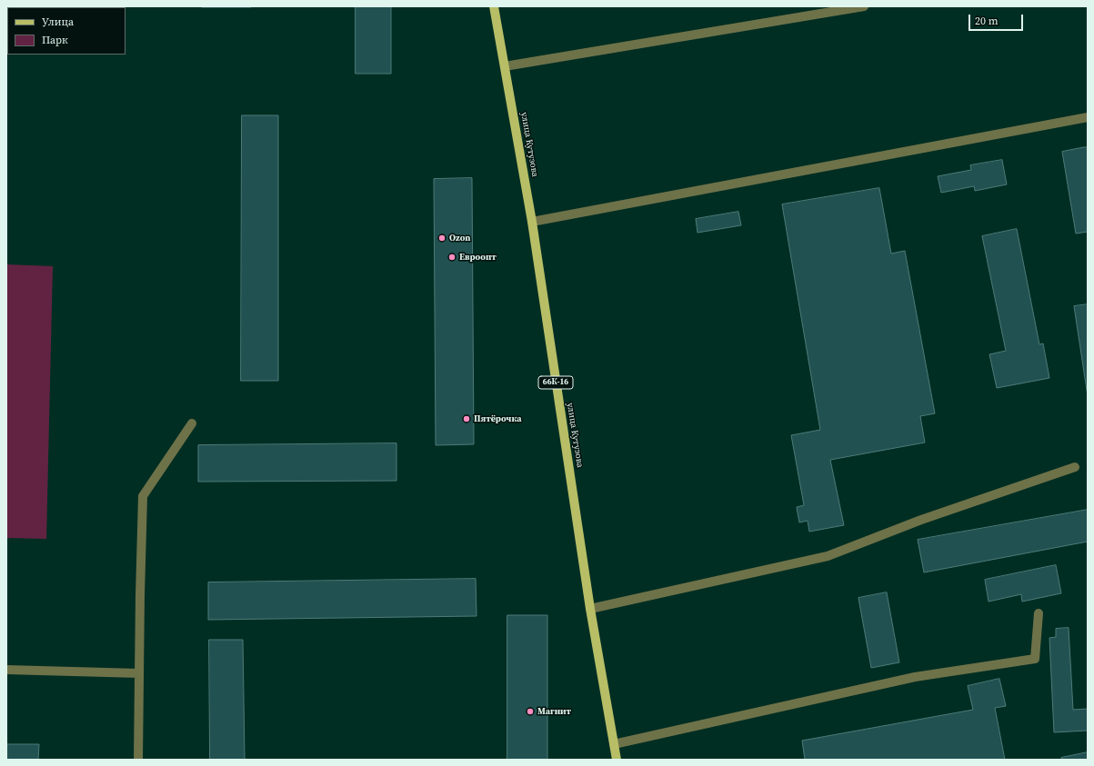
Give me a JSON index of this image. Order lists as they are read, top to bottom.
{
  "streets": {
    "main road": ["улица Кутузова", "66К-16"]
  },
  "places": [
    "Ozon",
    "Евроопт",
    "Пятёрочка",
    "Магнит"
  ],
  "legend": ["Улица", "Парк"],
  "scale_bar": "20 m"
}
